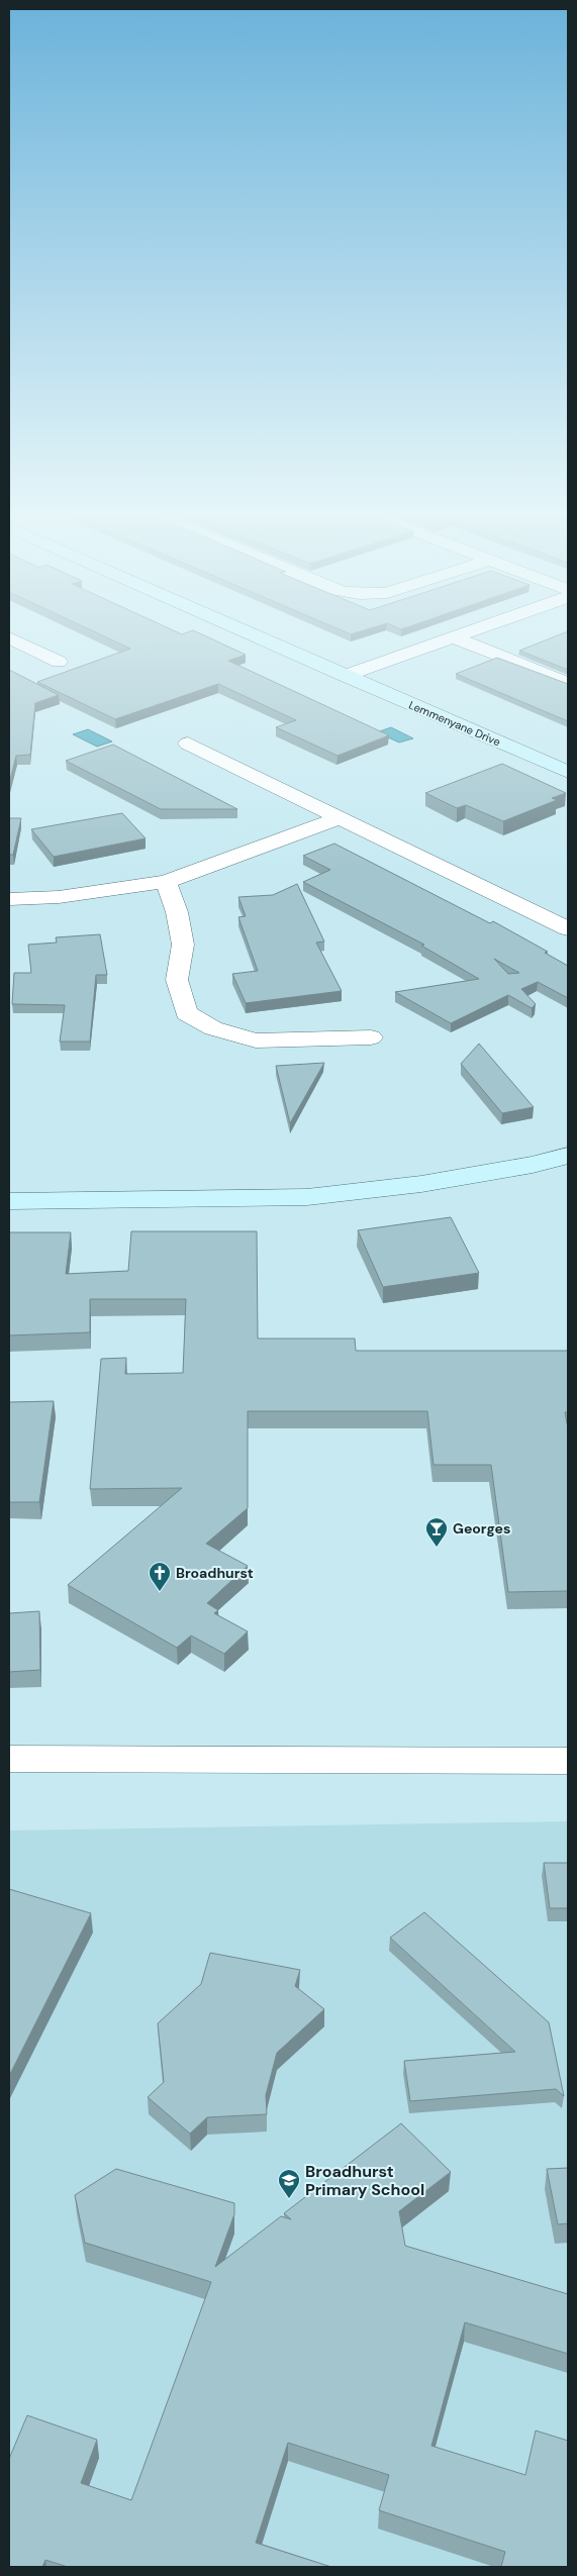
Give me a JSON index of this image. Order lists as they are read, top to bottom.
{
  "streets": {
    "street": ["Lemmenyane Drive"]
  },
  "places": {
    "bar": ["Georges"],
    "church": ["Broadhurst"],
    "school or university": ["Broadhurst Primary School"]
  }
}
